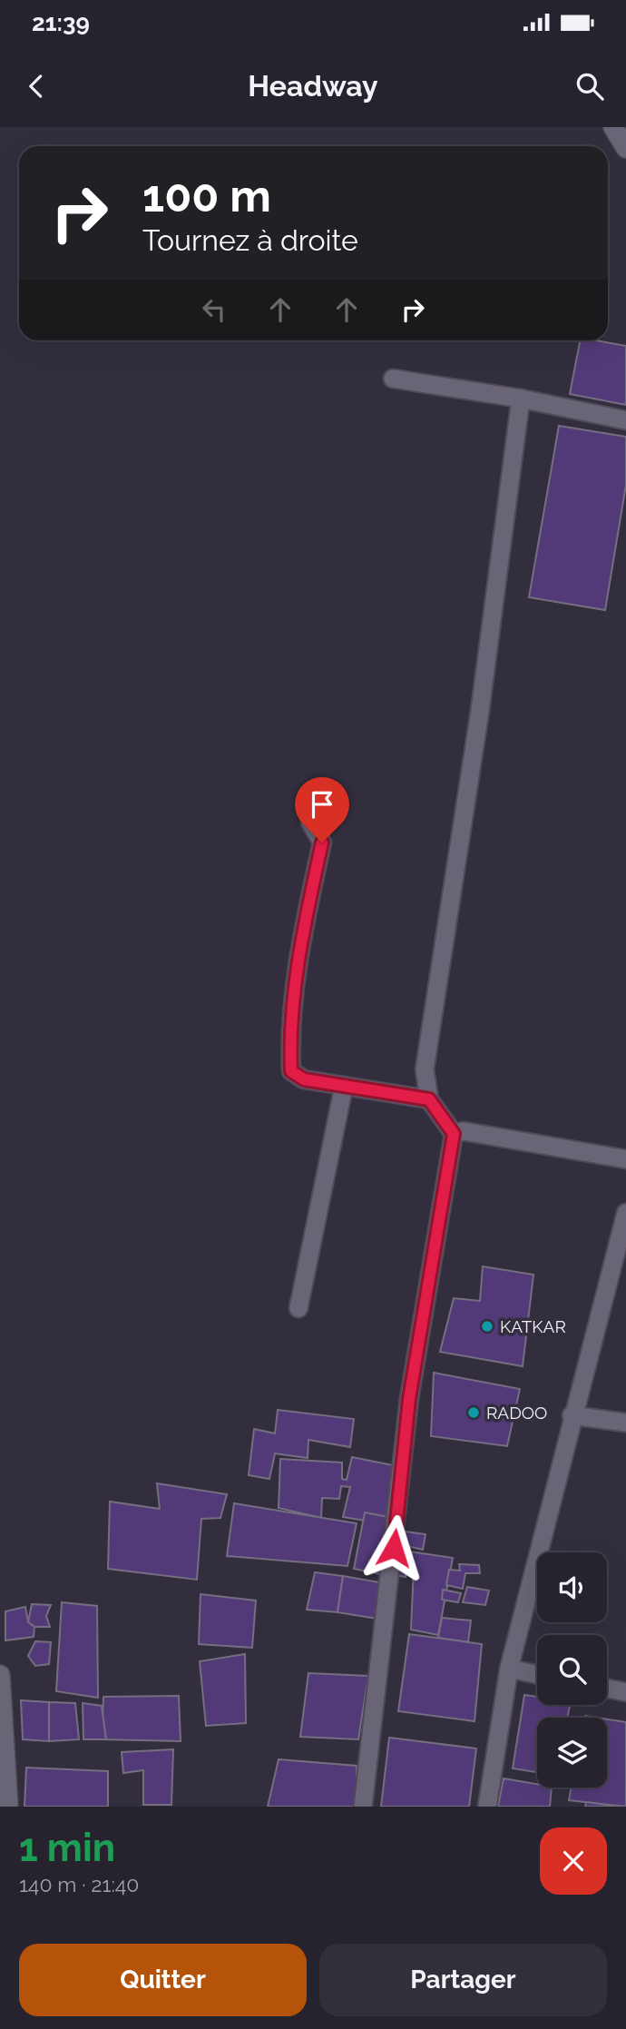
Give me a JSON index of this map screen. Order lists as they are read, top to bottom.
{
  "places": ["KATKAR", "RADOO"],
  "page": {
    "status": "21:39",
    "header": "Headway",
    "turn": ["100 m", "Tournez à droite"],
    "heading": ["1 min", "140 m · 21:40"],
    "buttons": ["Quitter", "Partager"]
  }
}
